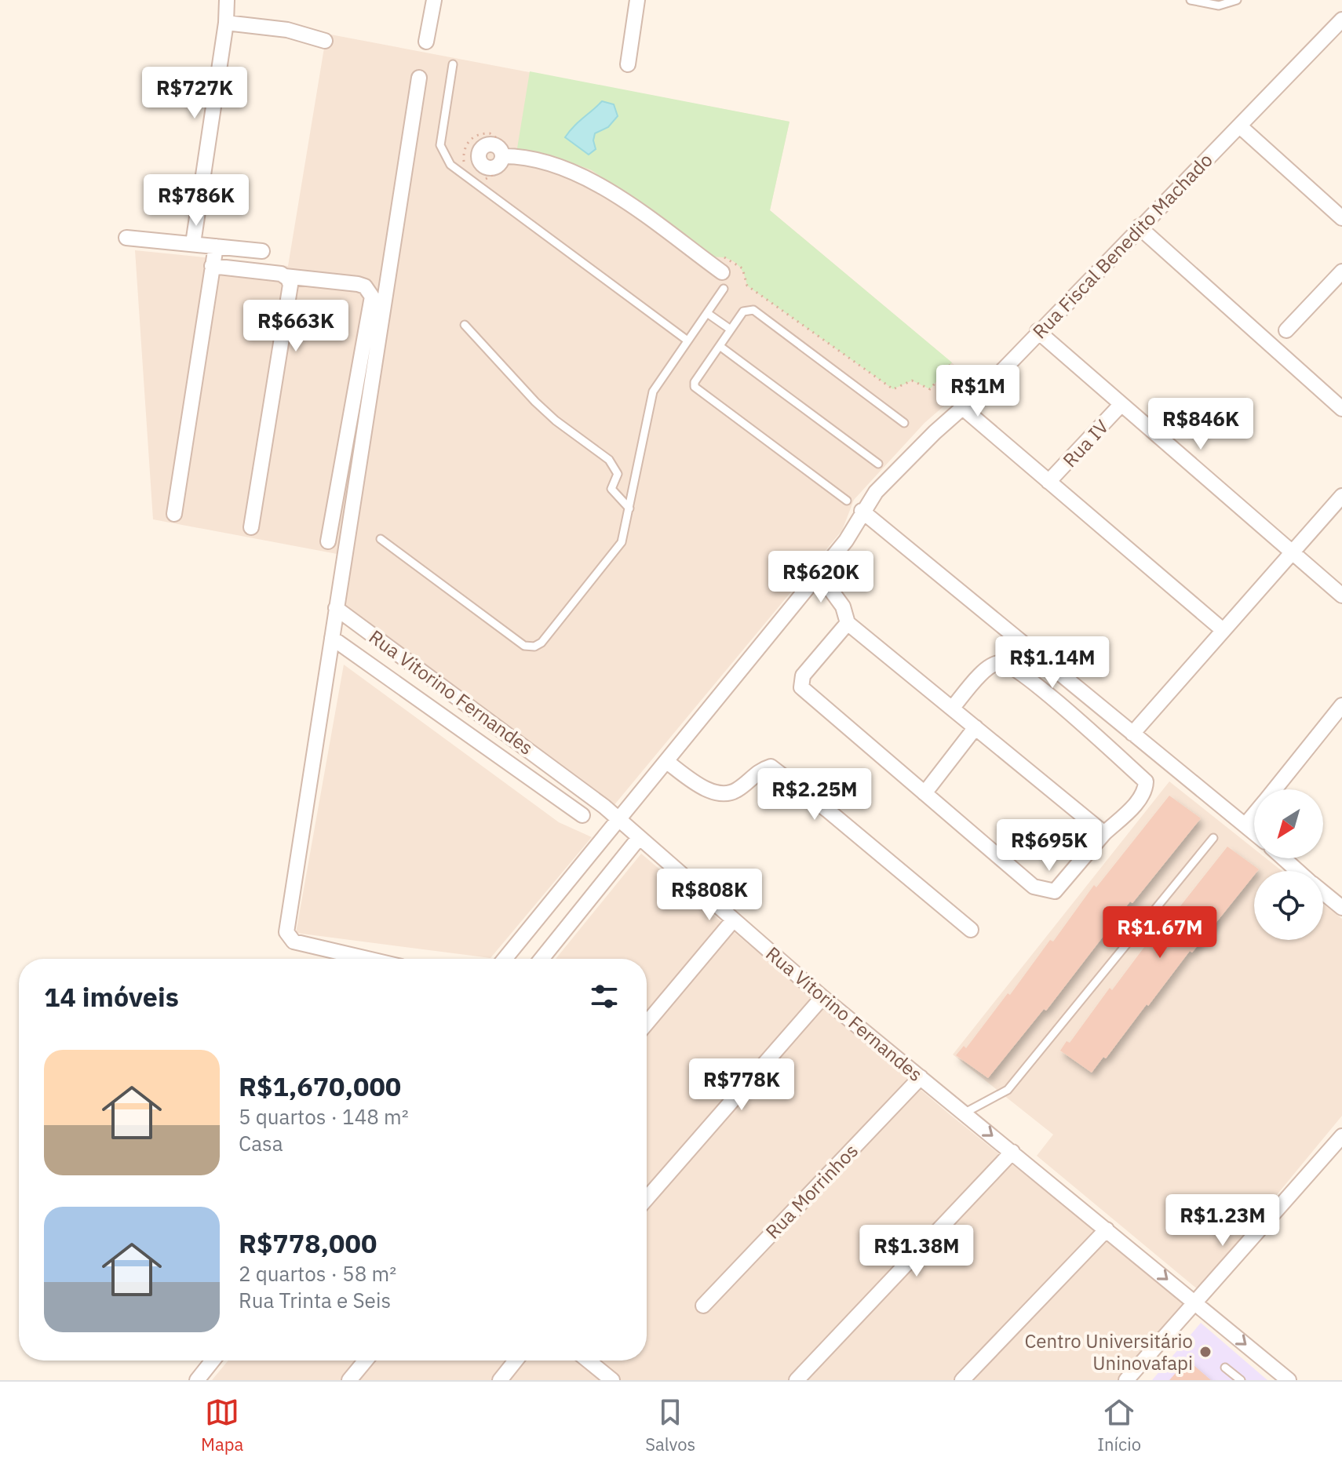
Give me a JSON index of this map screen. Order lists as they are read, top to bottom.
{
  "streets": {
    "street": [
      "Rua Fiscal Benedito Machado",
      "Rua IV",
      "Rua Vitorino Fernandes",
      "Rua Morrinhos"
    ]
  },
  "crossings": [
    ["Rua Fiscal Benedito Machado", "Rua Vitorino Fernandes"],
    ["Rua Vitorino Fernandes", "Rua Morrinhos"]
  ],
  "places": ["Centro Universitário Uninovafapi"],
  "north": "bottom left",
  "page": {
    "price": [
      "R$727K",
      "R$786K",
      "R$663K",
      "R$1M",
      "R$846K",
      "R$620K",
      "R$1.14M",
      "R$2.25M",
      "R$695K",
      "R$808K",
      "R$1.67M",
      "R$778K",
      "R$1.23M",
      "R$1.38M"
    ],
    "heading": "14 imóveis",
    "list": [
      {
        "name": "R$1,670,000",
        "note": "5 quartos · 148 m² · Casa"
      },
      {
        "name": "R$778,000",
        "note": "2 quartos · 58 m² · Rua Trinta e Seis"
      }
    ],
    "tabs": ["Mapa", "Salvos", "Início"]
  }
}
